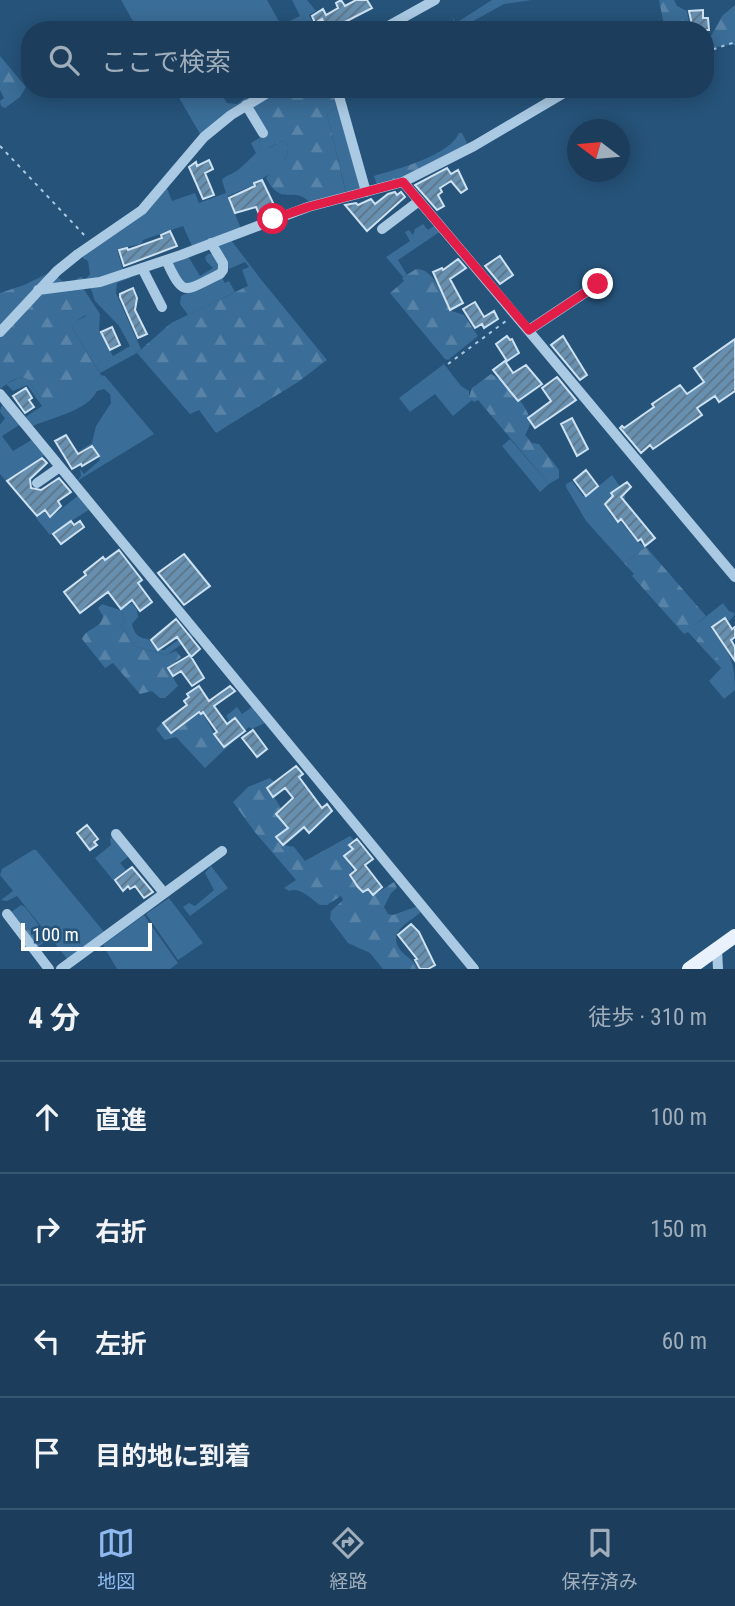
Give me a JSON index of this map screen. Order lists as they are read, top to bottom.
{
  "scale_bar": "100 m",
  "north": "left",
  "page": {
    "search": "ここで検索",
    "scale": "100 m",
    "heading": ["4 分", "徒歩 · 310 m"],
    "list": [
      ["直進", "100 m"],
      ["右折", "150 m"],
      ["左折", "60 m"],
      "目的地に到着"
    ],
    "nav": ["地図", "経路", "保存済み"]
  }
}
